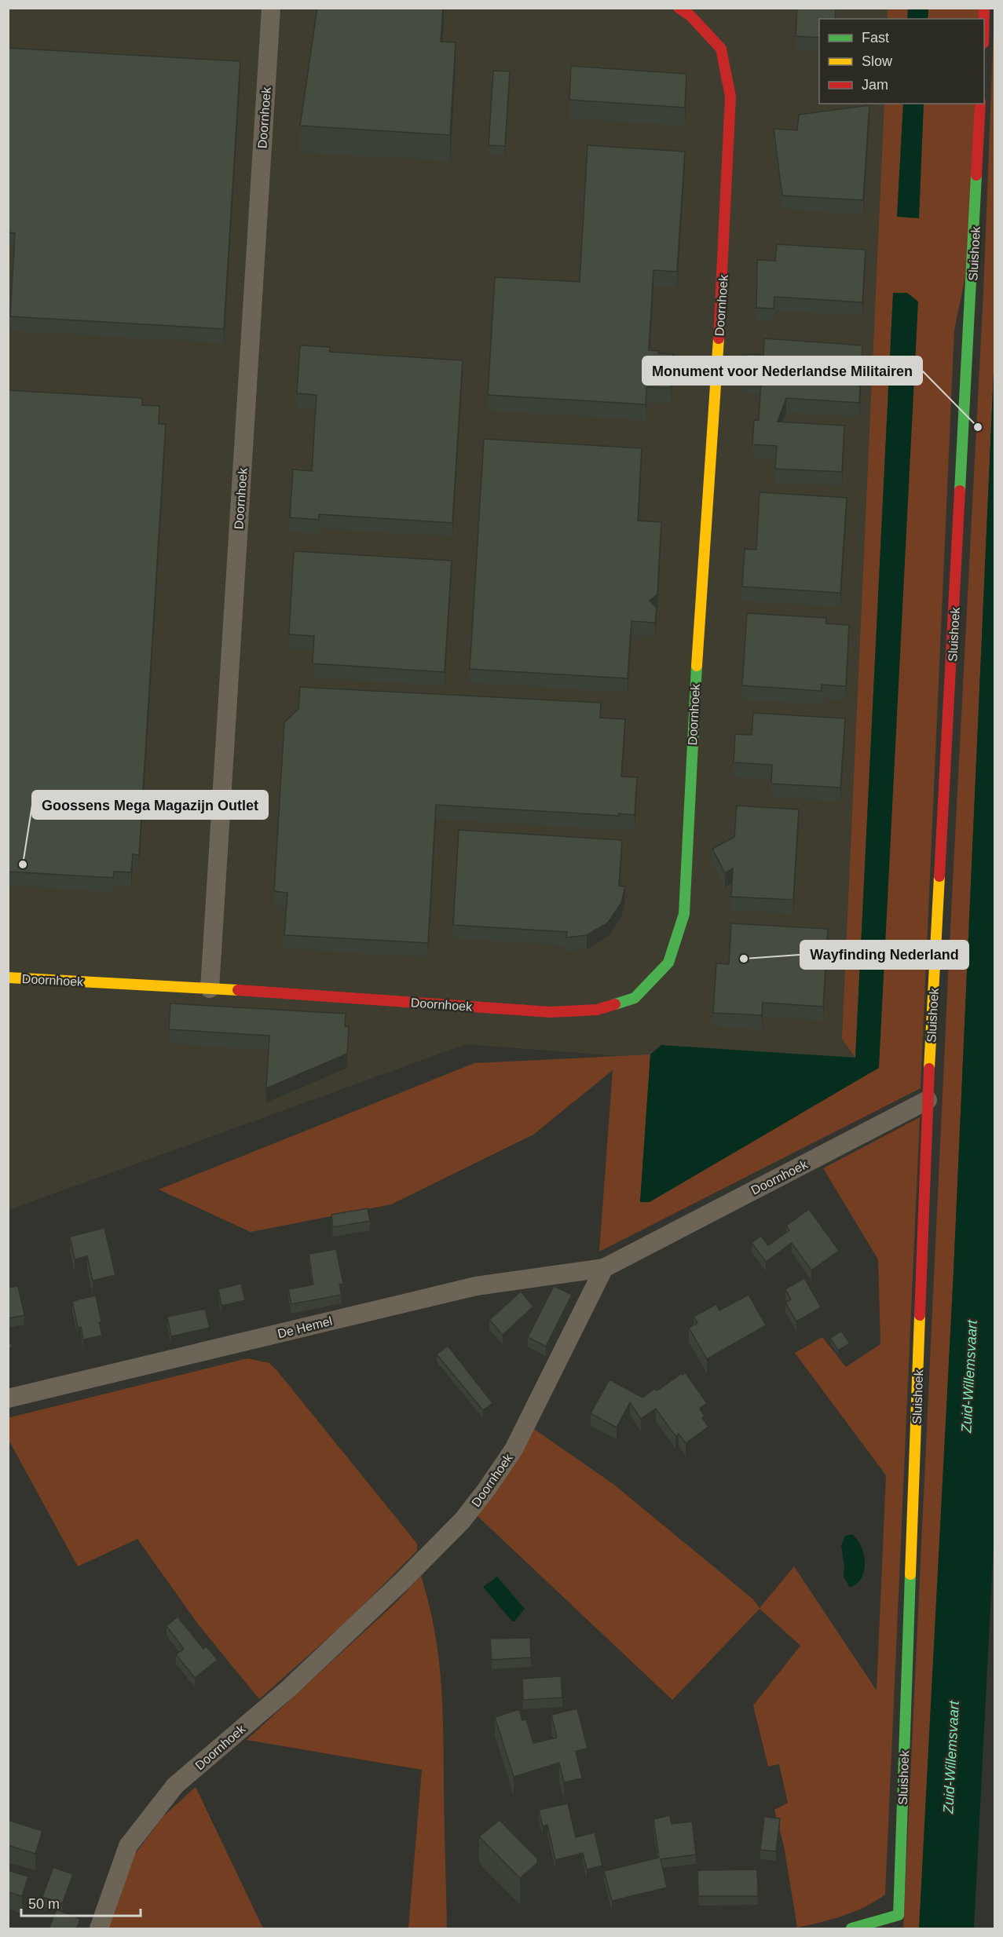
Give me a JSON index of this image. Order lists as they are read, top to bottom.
{
  "streets": {
    "street": ["Doornhoek", "Sluishoek", "De Hemel"]
  },
  "crossings": [
    ["Doornhoek", "Sluishoek"],
    ["Doornhoek", "De Hemel"]
  ],
  "water": ["Zuid-Willemsvaart"],
  "places": ["Monument voor Nederlandse Militairen", "Goossens Mega Magazijn Outlet", "Wayfinding Nederland"],
  "legend": ["Fast", "Slow", "Jam"],
  "scale_bar": "50 m"
}
